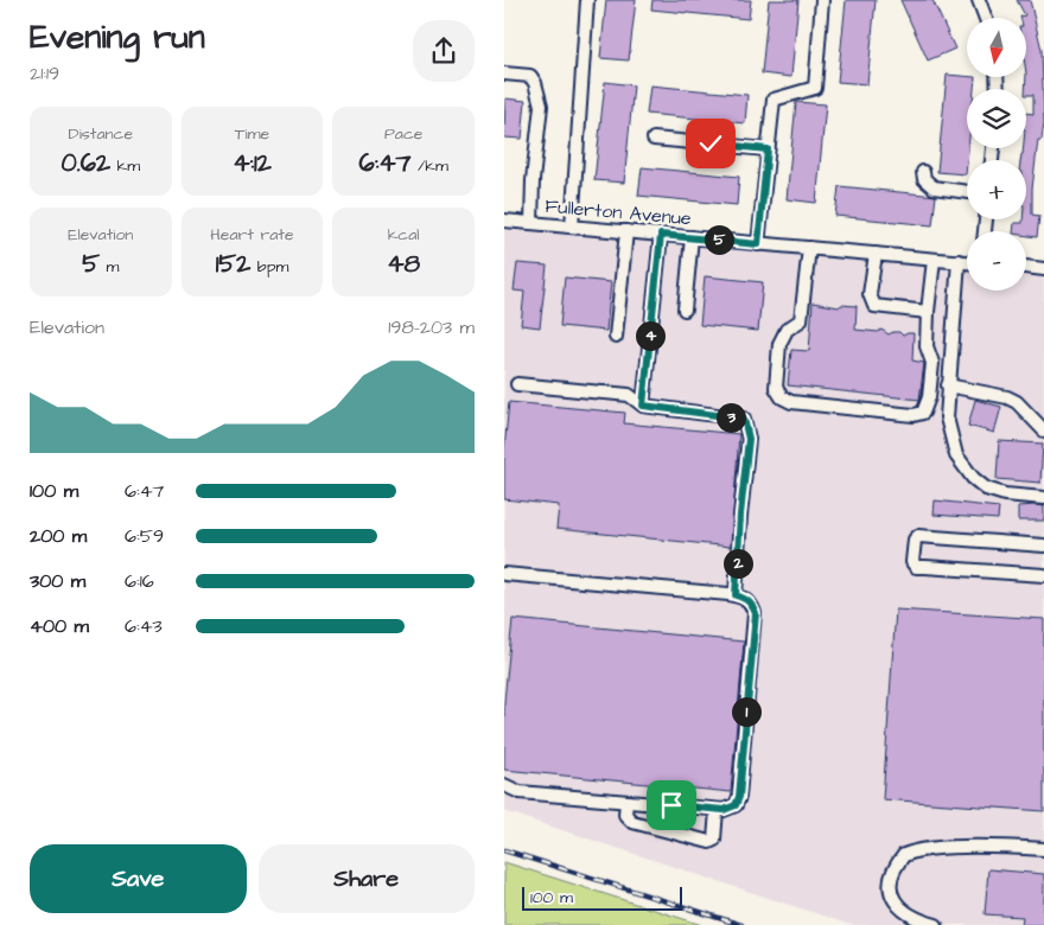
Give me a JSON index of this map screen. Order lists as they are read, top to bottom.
{
  "streets": {
    "street": ["Fullerton Avenue"]
  },
  "scale_bar": "100 m",
  "north": "bottom",
  "page": {
    "heading": ["Evening run", "21:19"],
    "map_buttons": ["+", "−"],
    "stats": [
      ["Distance", "0.62 km"],
      ["Time", "4:12"],
      ["Pace", "6:47 /km"],
      ["Elevation", "5 m"],
      ["Heart rate", "152 bpm"],
      ["kcal", "48"]
    ],
    "pins": [
      "5",
      "4",
      "3",
      "2",
      "1"
    ],
    "chart": ["Elevation", "198–203 m"],
    "list": [
      {
        "name": "100 m",
        "note": "6:47"
      },
      {
        "name": "200 m",
        "note": "6:59"
      },
      {
        "name": "300 m",
        "note": "6:16"
      },
      {
        "name": "400 m",
        "note": "6:43"
      }
    ],
    "buttons": ["Save", "Share"],
    "scale": "100 m"
  }
}
